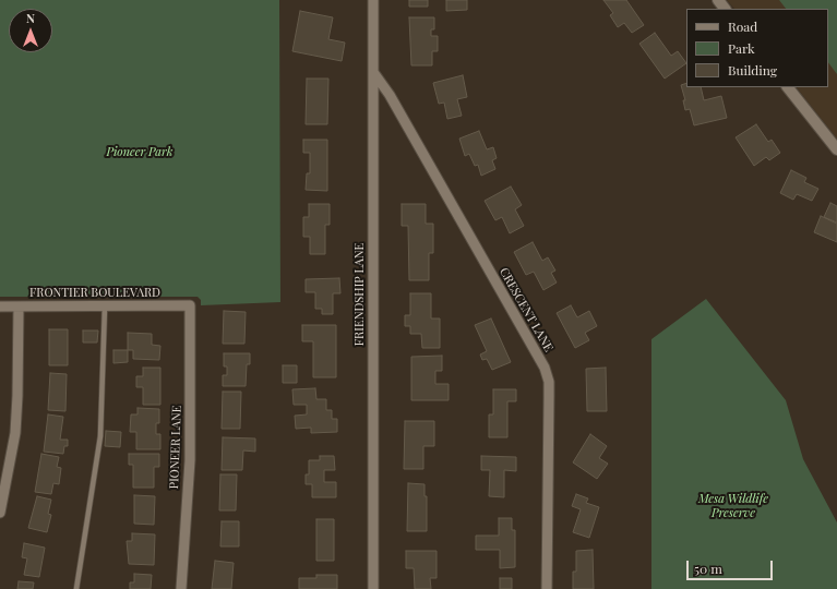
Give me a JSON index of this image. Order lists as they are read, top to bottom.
{
  "streets": {
    "street": [
      "FRONTIER BOULEVARD",
      "FRIENDSHIP LANE",
      "CRESCENT LANE",
      "PIONEER LANE"
    ]
  },
  "crossings": [
    ["FRONTIER BOULEVARD", "PIONEER LANE"],
    ["FRIENDSHIP LANE", "CRESCENT LANE"]
  ],
  "parks": ["Pioneer Park", "Mesa Wildlife Preserve"],
  "legend": ["Road", "Park", "Building"],
  "scale_bar": "50 m",
  "north": "top"
}
